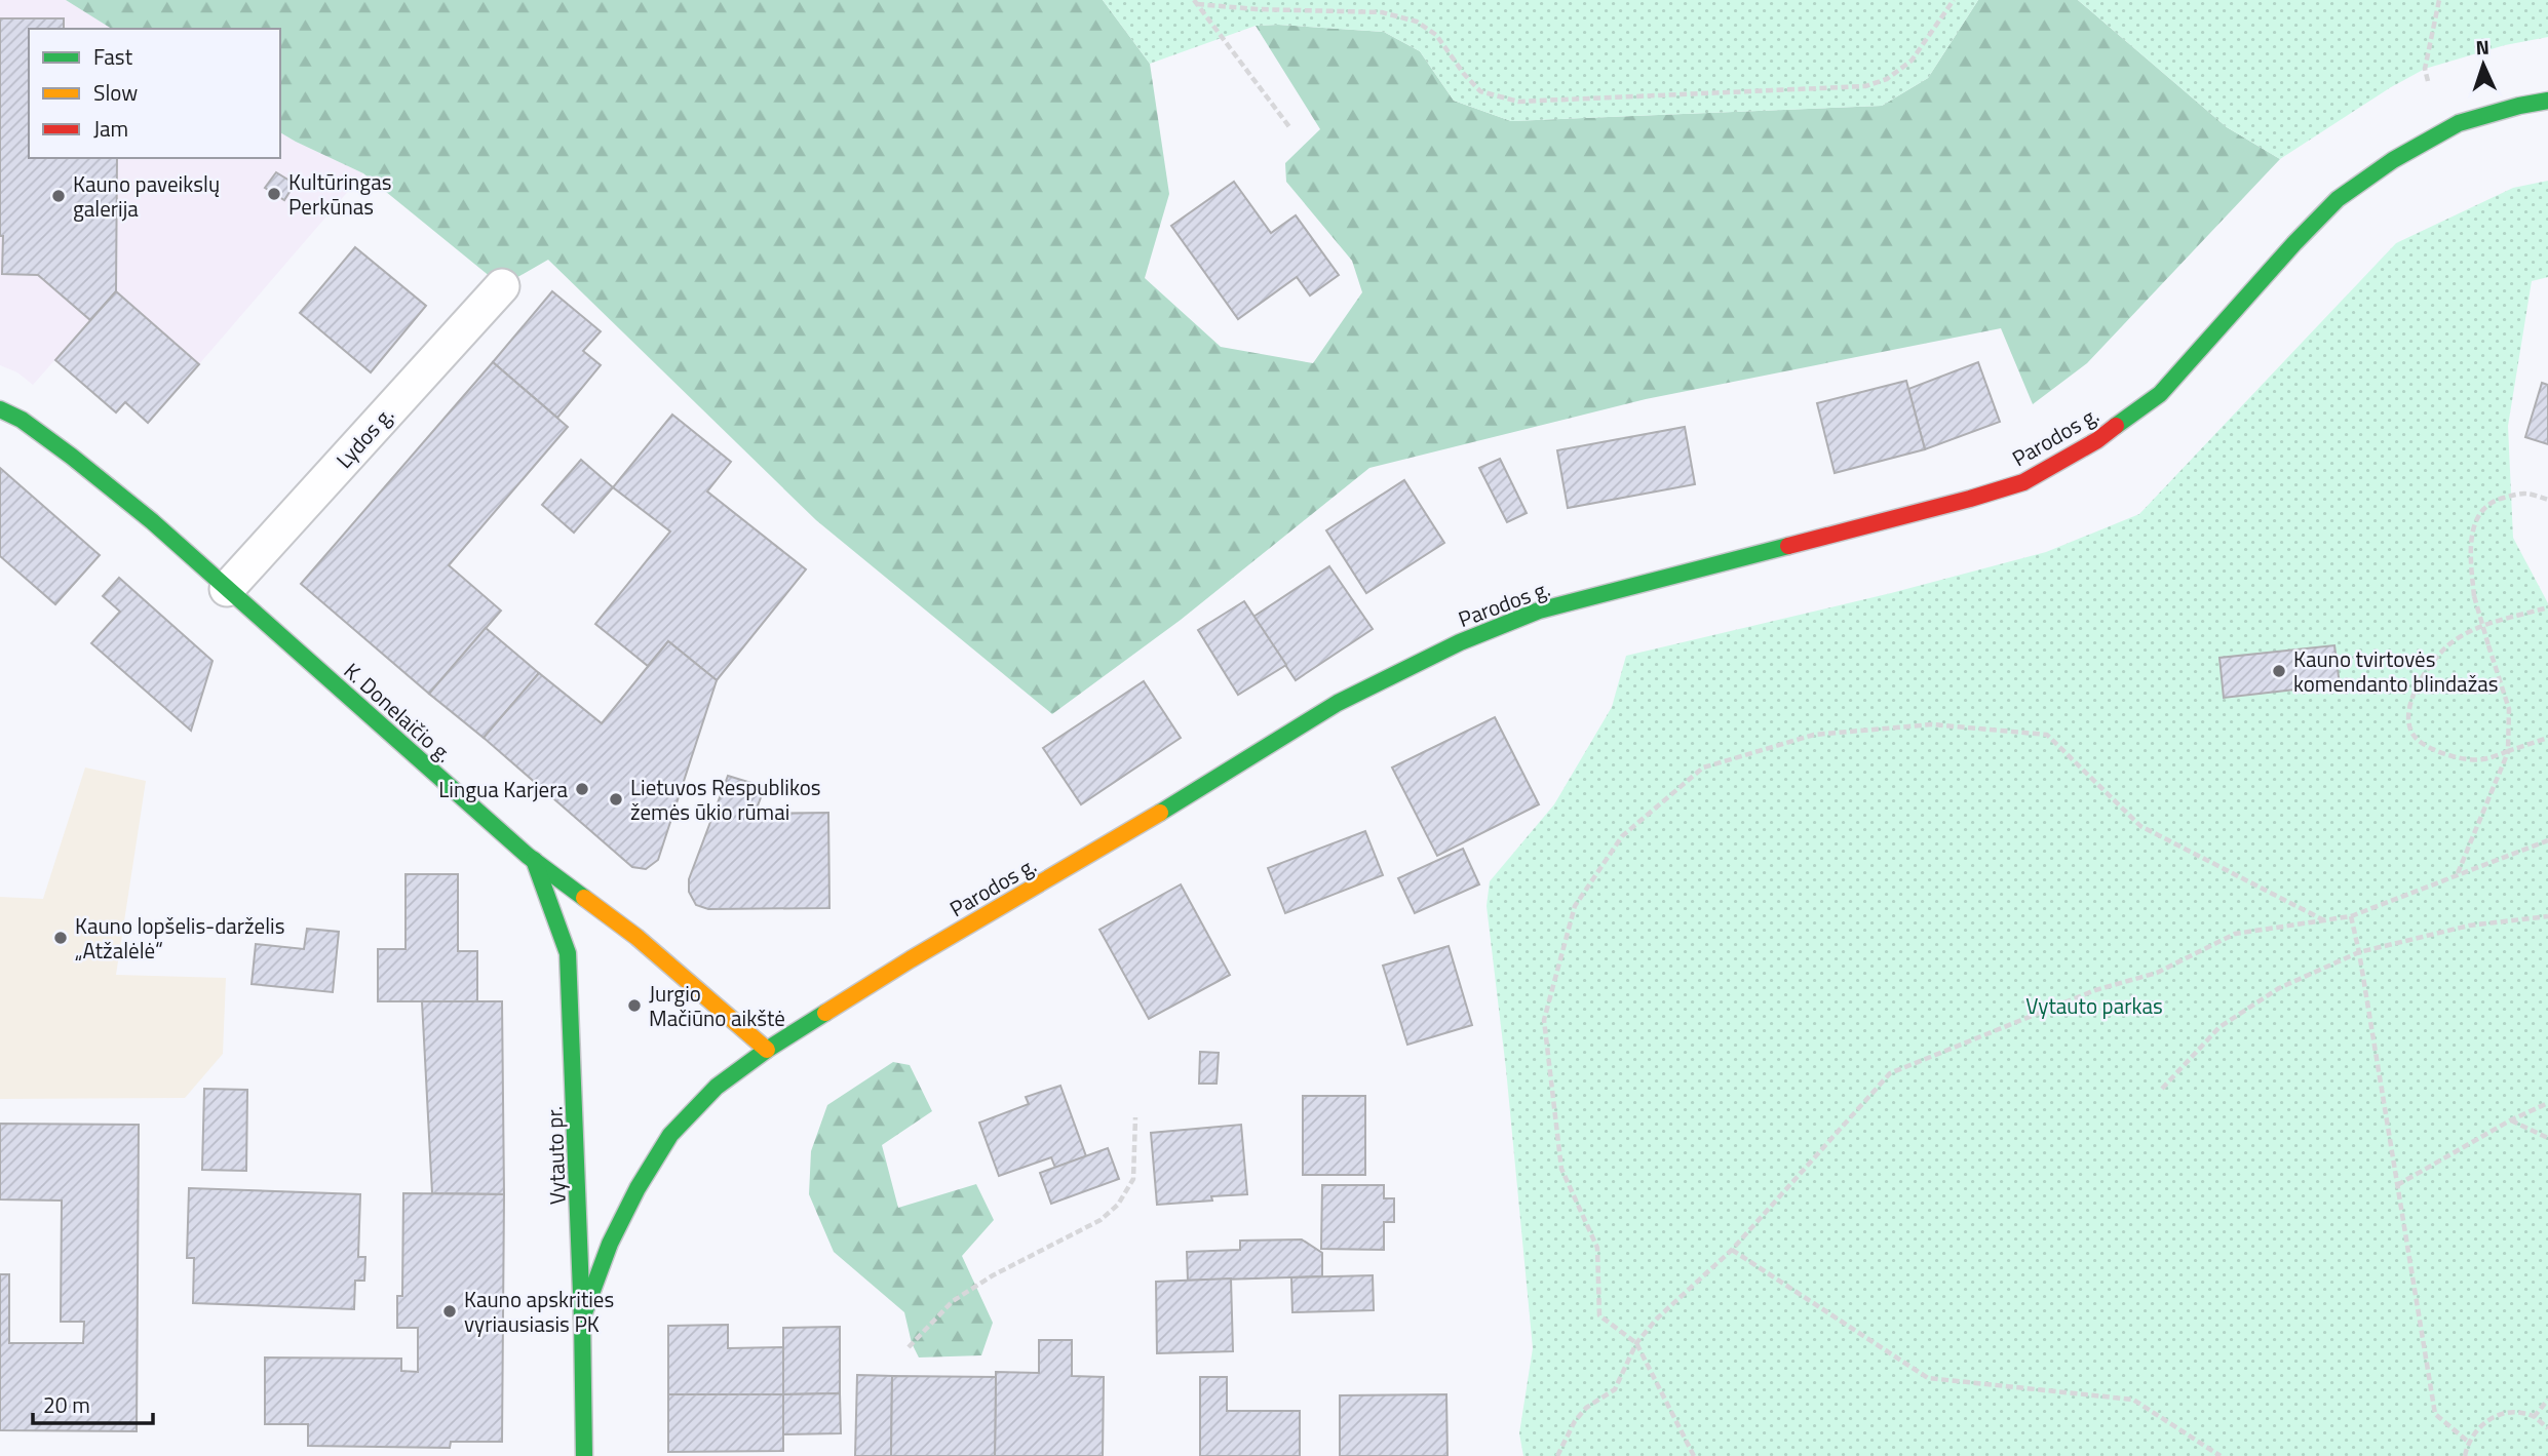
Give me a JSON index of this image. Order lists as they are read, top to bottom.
{
  "streets": {
    "main road": ["Parodos g.", "K. Donelaičio g.", "Vytauto pr."],
    "street": ["Lydos g."]
  },
  "crossings": [
    ["Parodos g.", "K. Donelaičio g."],
    ["Parodos g.", "Vytauto pr."],
    ["Lydos g.", "K. Donelaičio g."],
    ["K. Donelaičio g.", "Vytauto pr."]
  ],
  "parks": ["Vytauto parkas"],
  "places": [
    "Kultūringas Perkūnas",
    "Kauno paveikslų galerija",
    "Kauno tvirtovės komendanto blindažas",
    "Lingua Karjera",
    "Lietuvos Respublikos žemės ūkio rūmai",
    "Kauno lopšelis-darželis „Atžalėlė“",
    "Jurgio Mačiūno aikštė",
    "Kauno apskrities vyriausiasis PK"
  ],
  "legend": ["Fast", "Slow", "Jam"],
  "scale_bar": "20 m",
  "north": "top"
}
